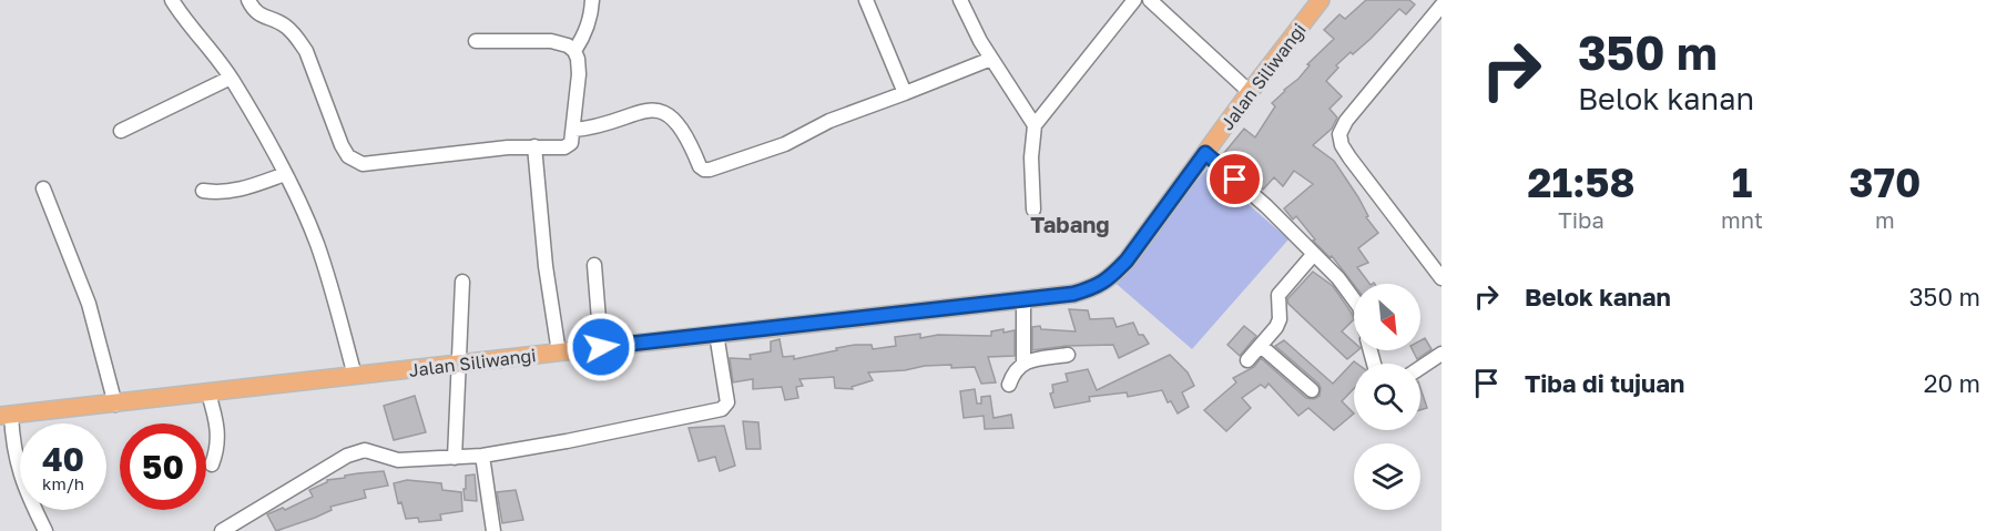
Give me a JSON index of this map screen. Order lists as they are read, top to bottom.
{
  "streets": {
    "main road": ["Jalan Siliwangi"]
  },
  "districts": ["Tabang"],
  "north": "bottom right",
  "page": {
    "turn": ["350 m", "Belok kanan"],
    "eta": [
      "21:58",
      "Tiba",
      "1",
      "mnt",
      "370",
      "m"
    ],
    "list": [
      {
        "name": "Belok kanan",
        "value": "350 m"
      },
      {
        "name": "Tiba di tujuan",
        "value": "20 m"
      }
    ],
    "speed": "40 km/h",
    "limit": "50"
  }
}
